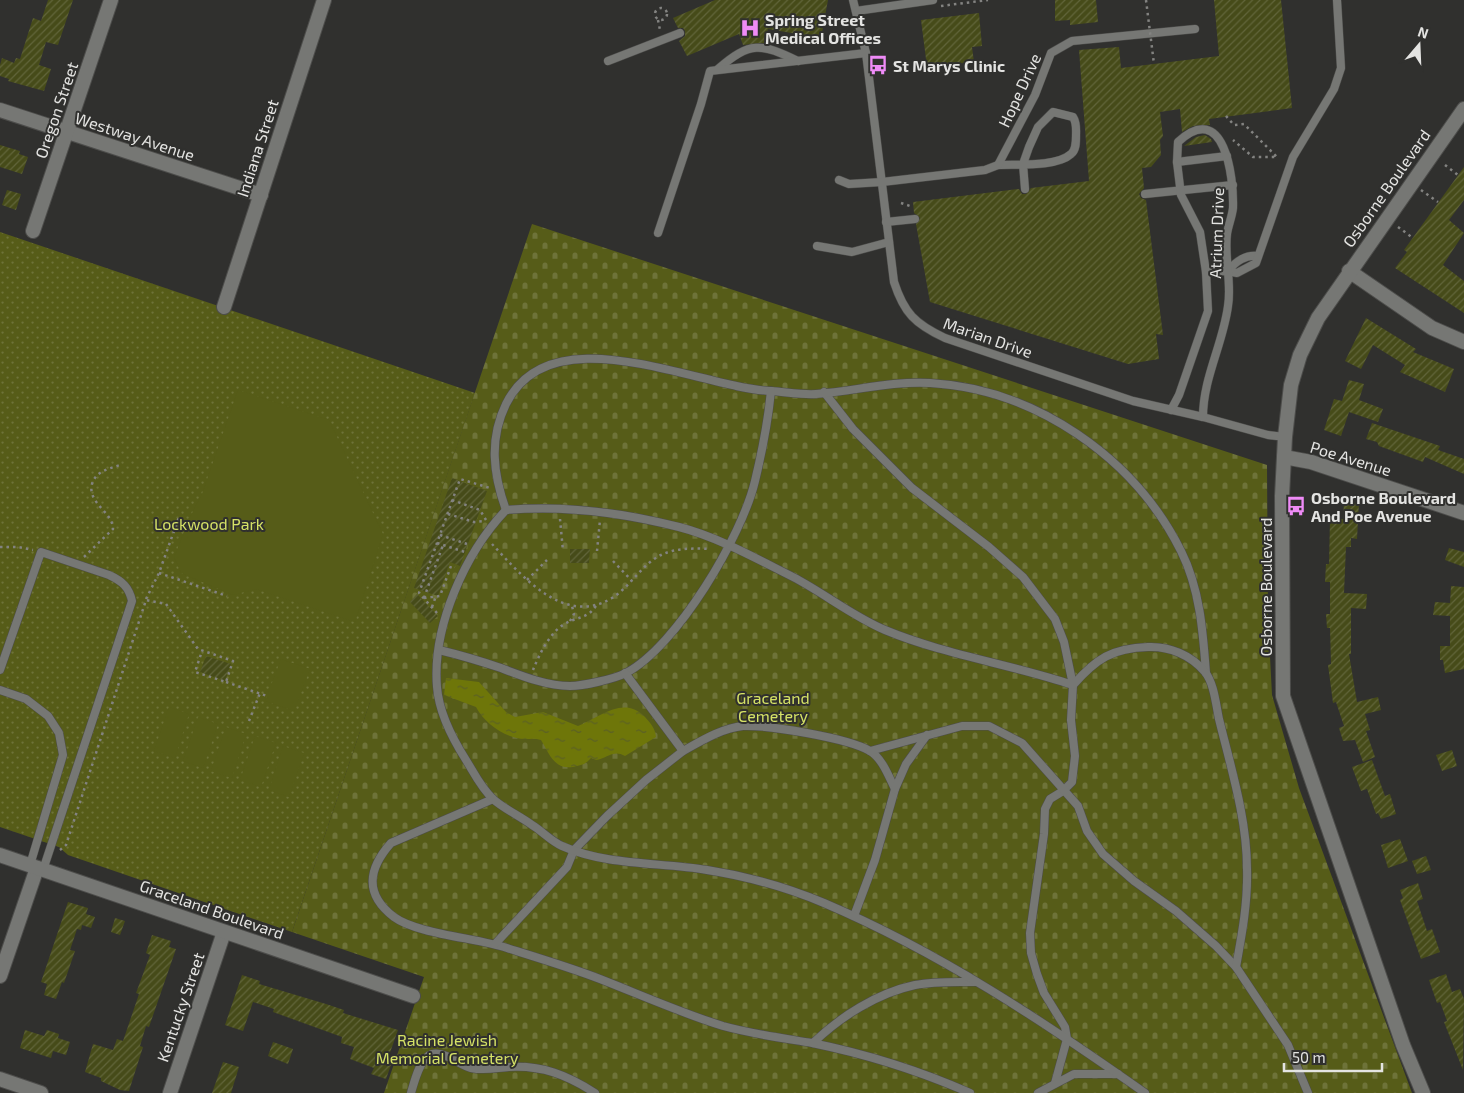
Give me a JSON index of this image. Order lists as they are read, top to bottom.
{
  "streets": {
    "street": [
      "Oregon Street",
      "Westway Avenue",
      "Indiana Street",
      "Osborne Boulevard",
      "Poe Avenue",
      "Graceland Boulevard",
      "Kentucky Street"
    ],
    "lane": ["Hope Drive", "Atrium Drive", "Marian Drive"]
  },
  "crossings": [
    ["Oregon Street", "Westway Avenue"],
    ["Westway Avenue", "Indiana Street"],
    ["Osborne Boulevard", "Marian Drive"],
    ["Osborne Boulevard", "Poe Avenue"],
    ["Atrium Drive", "Marian Drive"],
    ["Graceland Boulevard", "Kentucky Street"]
  ],
  "parks": ["Lockwood Park", "Graceland Cemetery", "Racine Jewish Memorial Cemetery"],
  "places": {
    "hospital": ["Spring Street Medical Offices"],
    "bus stop": ["St Marys Clinic", "Osborne Boulevard And Poe Avenue"]
  },
  "scale_bar": "50 m",
  "north": "top"
}
